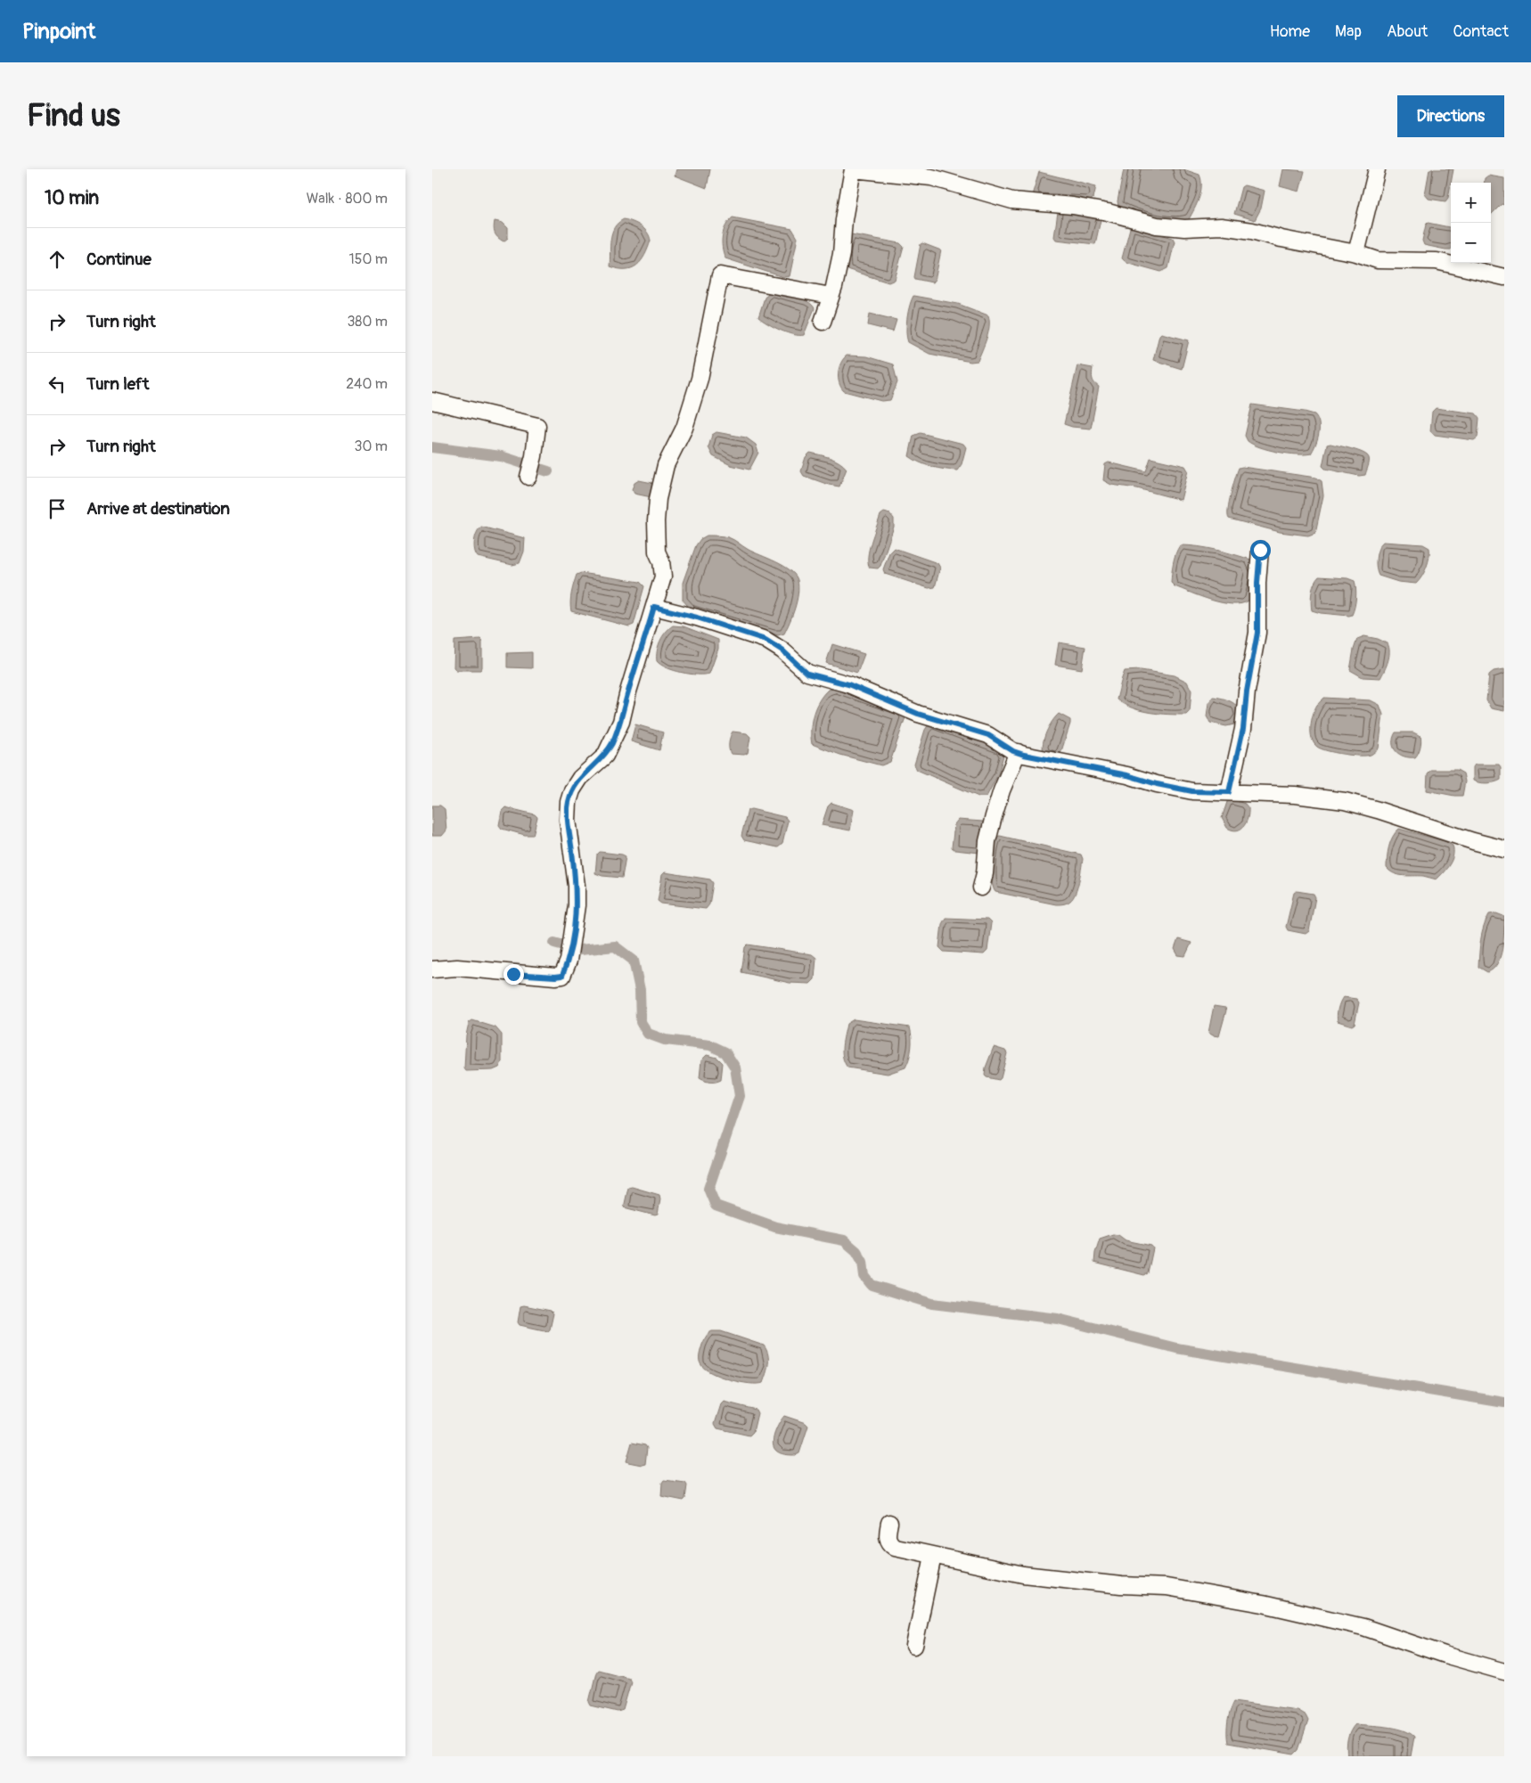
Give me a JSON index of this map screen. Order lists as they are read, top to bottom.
{
  "page": {
    "header": "Pinpoint",
    "nav": [
      "Home",
      "Map",
      "About",
      "Contact"
    ],
    "buttons": "Directions",
    "title": "Find us",
    "heading": ["10 min", "Walk · 800 m"],
    "map_buttons": ["+", "−"],
    "list": [
      ["Continue", "150 m"],
      ["Turn right", "380 m"],
      ["Turn left", "240 m"],
      ["Turn right", "30 m"],
      "Arrive at destination"
    ]
  }
}
